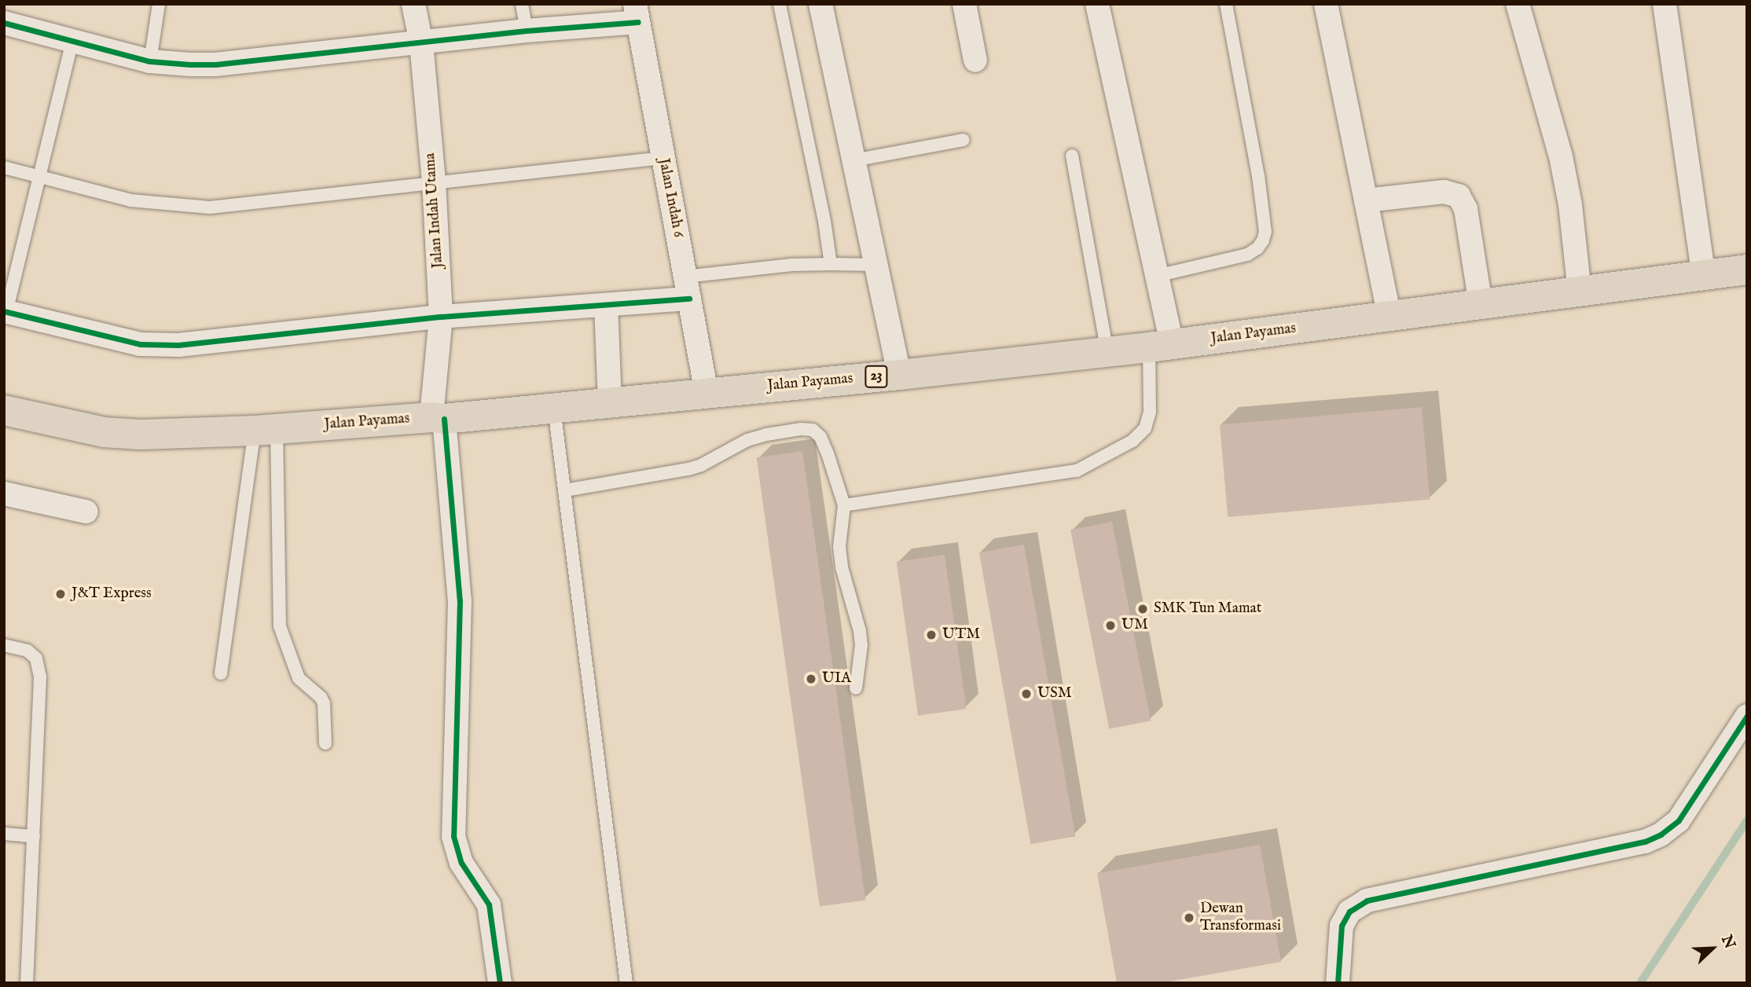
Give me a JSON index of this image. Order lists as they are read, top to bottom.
{
  "streets": {
    "highway": ["Jalan Payamas", "23"],
    "street": ["Jalan Indah 6", "Jalan Indah Utama"]
  },
  "crossings": [
    ["Jalan Indah 6", "Jalan Payamas"],
    ["Jalan Indah Utama", "Jalan Payamas"]
  ],
  "places": [
    "J&T Express",
    "SMK Tun Mamat",
    "UM",
    "UTM",
    "UIA",
    "USM",
    "Dewan Transformasi"
  ],
  "north": "top right"
}
